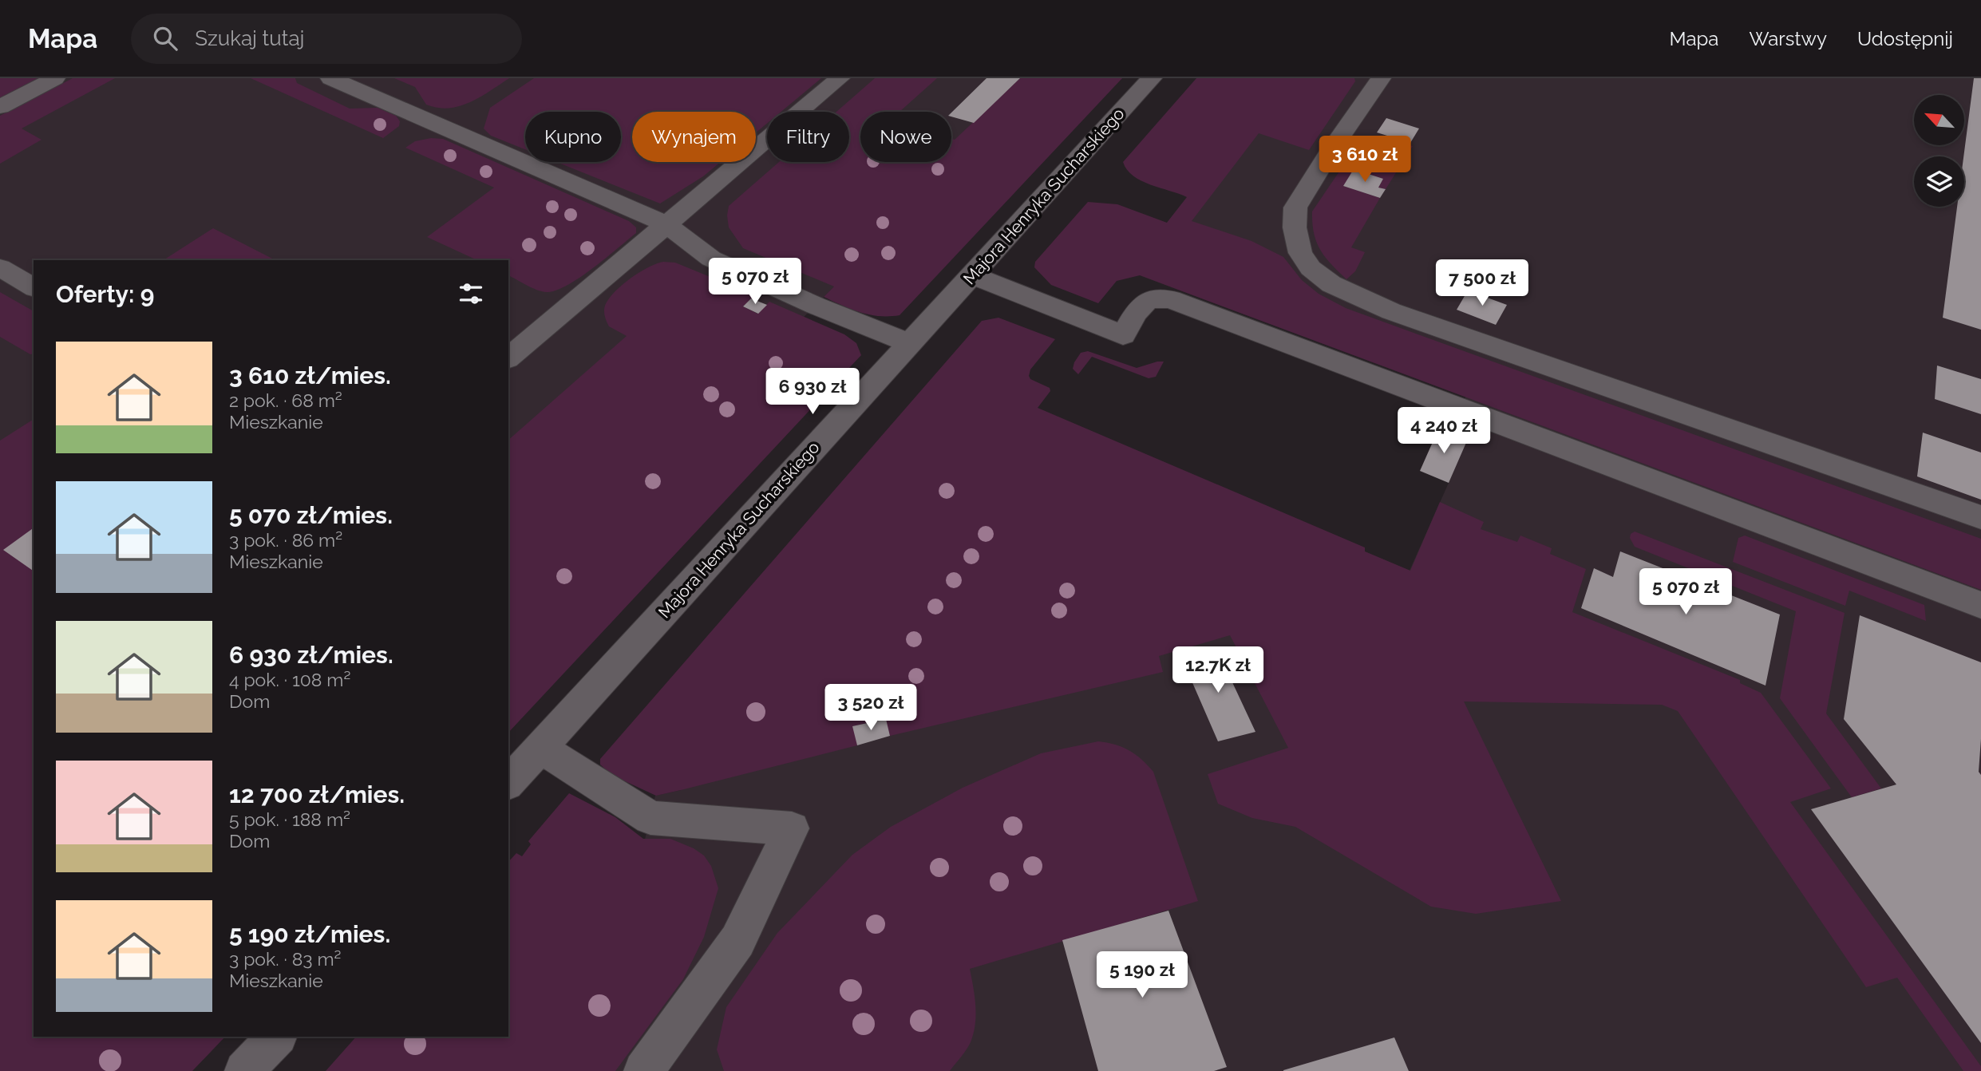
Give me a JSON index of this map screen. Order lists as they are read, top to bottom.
{
  "streets": {
    "street": ["Majora Henryka Sucharskiego"]
  },
  "north": "top left",
  "page": {
    "header": "Mapa",
    "search": "Szukaj tutaj",
    "nav": ["Mapa", "Warstwy", "Udostępnij"],
    "chip": [
      "Kupno",
      "Wynajem",
      "Filtry",
      "Nowe"
    ],
    "price": [
      "3 610 zł",
      "5 070 zł",
      "7 500 zł",
      "6 930 zł",
      "4 240 zł",
      "5 070 zł",
      "12.7K zł",
      "3 520 zł",
      "5 190 zł"
    ],
    "heading": "Oferty: 9",
    "list": [
      {
        "name": "3 610 zł/mies.",
        "note": "2 pok. · 68 m² · Mieszkanie"
      },
      {
        "name": "5 070 zł/mies.",
        "note": "3 pok. · 86 m² · Mieszkanie"
      },
      {
        "name": "6 930 zł/mies.",
        "note": "4 pok. · 108 m² · Dom"
      },
      {
        "name": "12 700 zł/mies.",
        "note": "5 pok. · 188 m² · Dom"
      },
      {
        "name": "5 190 zł/mies.",
        "note": "3 pok. · 83 m² · Mieszkanie"
      }
    ]
  }
}
